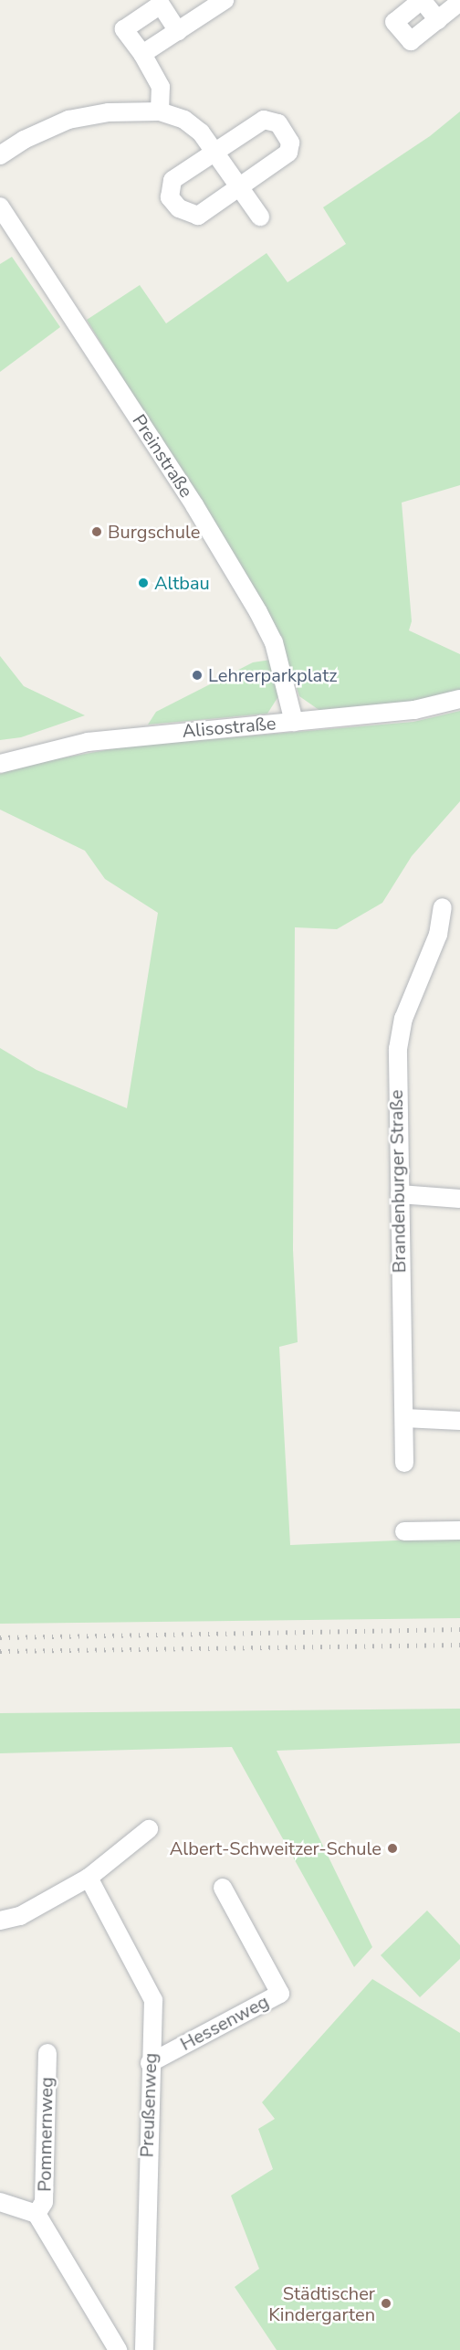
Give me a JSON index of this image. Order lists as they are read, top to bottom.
{
  "streets": {
    "street": [
      "Preinstraße",
      "Alisostraße",
      "Brandenburger Straße",
      "Hessenweg",
      "Preußenweg",
      "Pommernweg"
    ]
  },
  "crossings": [
    ["Preinstraße", "Alisostraße"],
    ["Hessenweg", "Preußenweg"]
  ],
  "places": [
    "Burgschule",
    "Altbau",
    "Lehrerparkplatz",
    "Albert-Schweitzer-Schule",
    "Städtischer Kindergarten"
  ]
}
